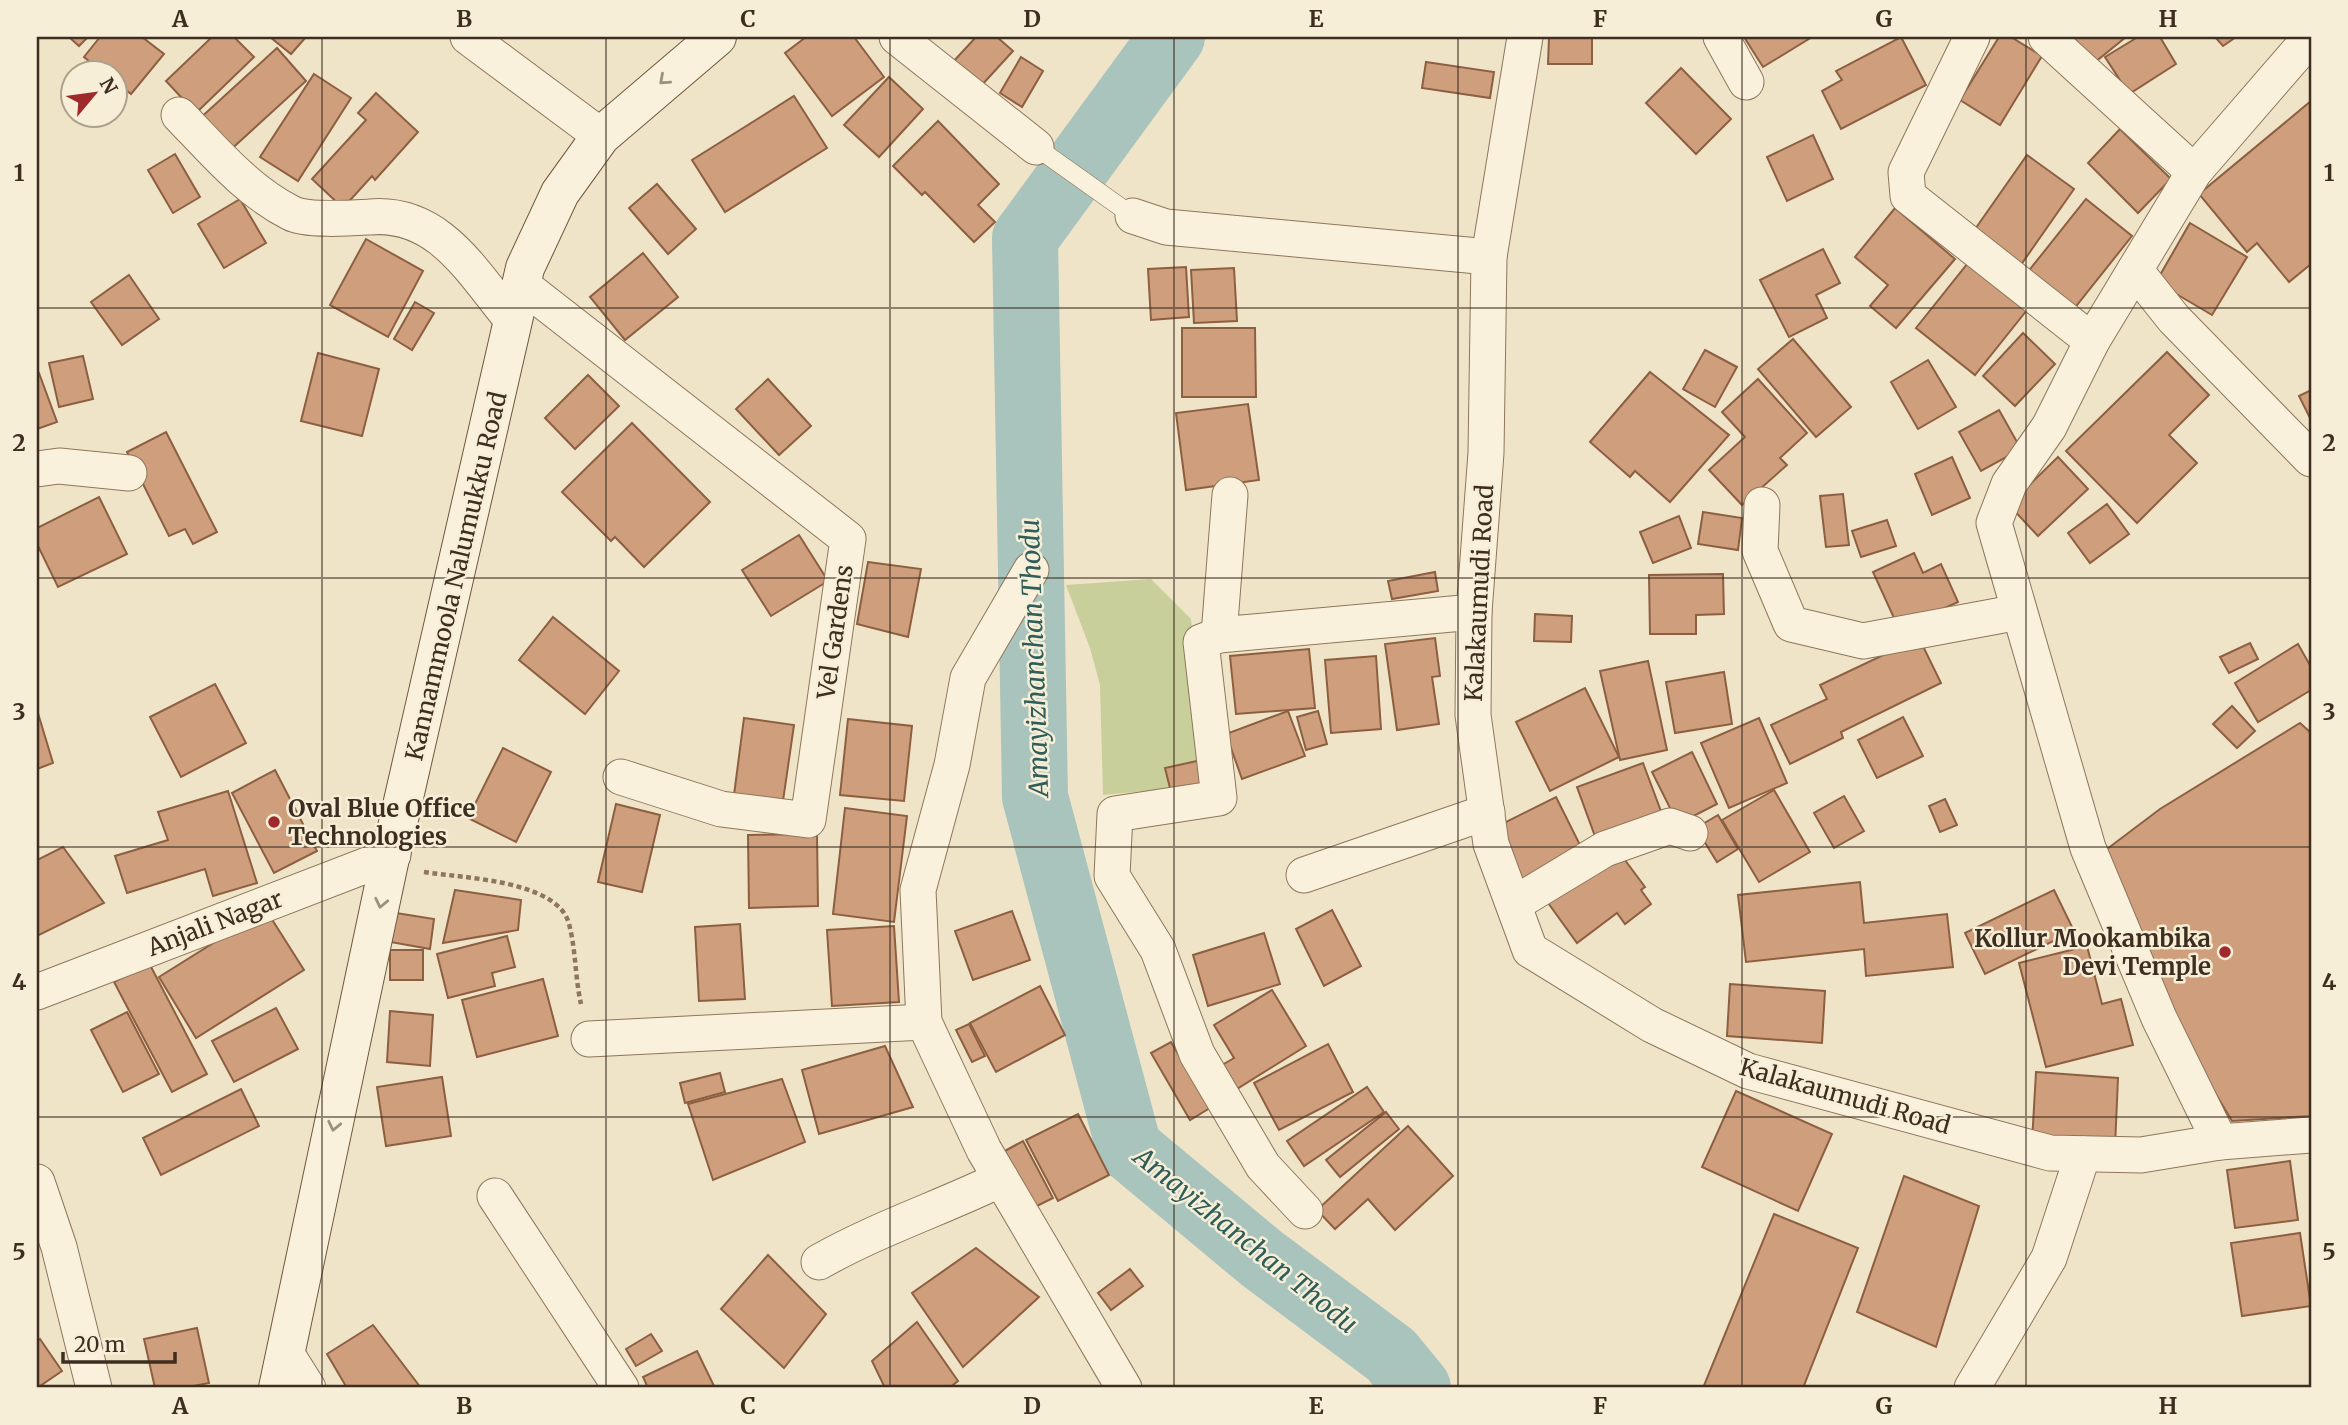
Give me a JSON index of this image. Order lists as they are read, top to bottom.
{
  "streets": {
    "main road": ["Kannammoola Nalumukku Road"],
    "street": ["Kalakaumudi Road", "Vel Gardens", "Anjali Nagar"]
  },
  "crossings": [
    ["Kannammoola Nalumukku Road", "Vel Gardens"],
    ["Kannammoola Nalumukku Road", "Anjali Nagar"]
  ],
  "one_way": ["Kannammoola Nalumukku Road"],
  "water": ["Amayizhanchan Thodu"],
  "places": ["Oval Blue Office Technologies", "Kollur Mookambika Devi Temple"],
  "scale_bar": "20 m",
  "north": "top right",
  "grid": {
    "columns": [
      "A",
      "B",
      "C",
      "D",
      "E",
      "F",
      "G",
      "H"
    ],
    "rows": [
      "1",
      "2",
      "3",
      "4",
      "5"
    ]
  }
}
